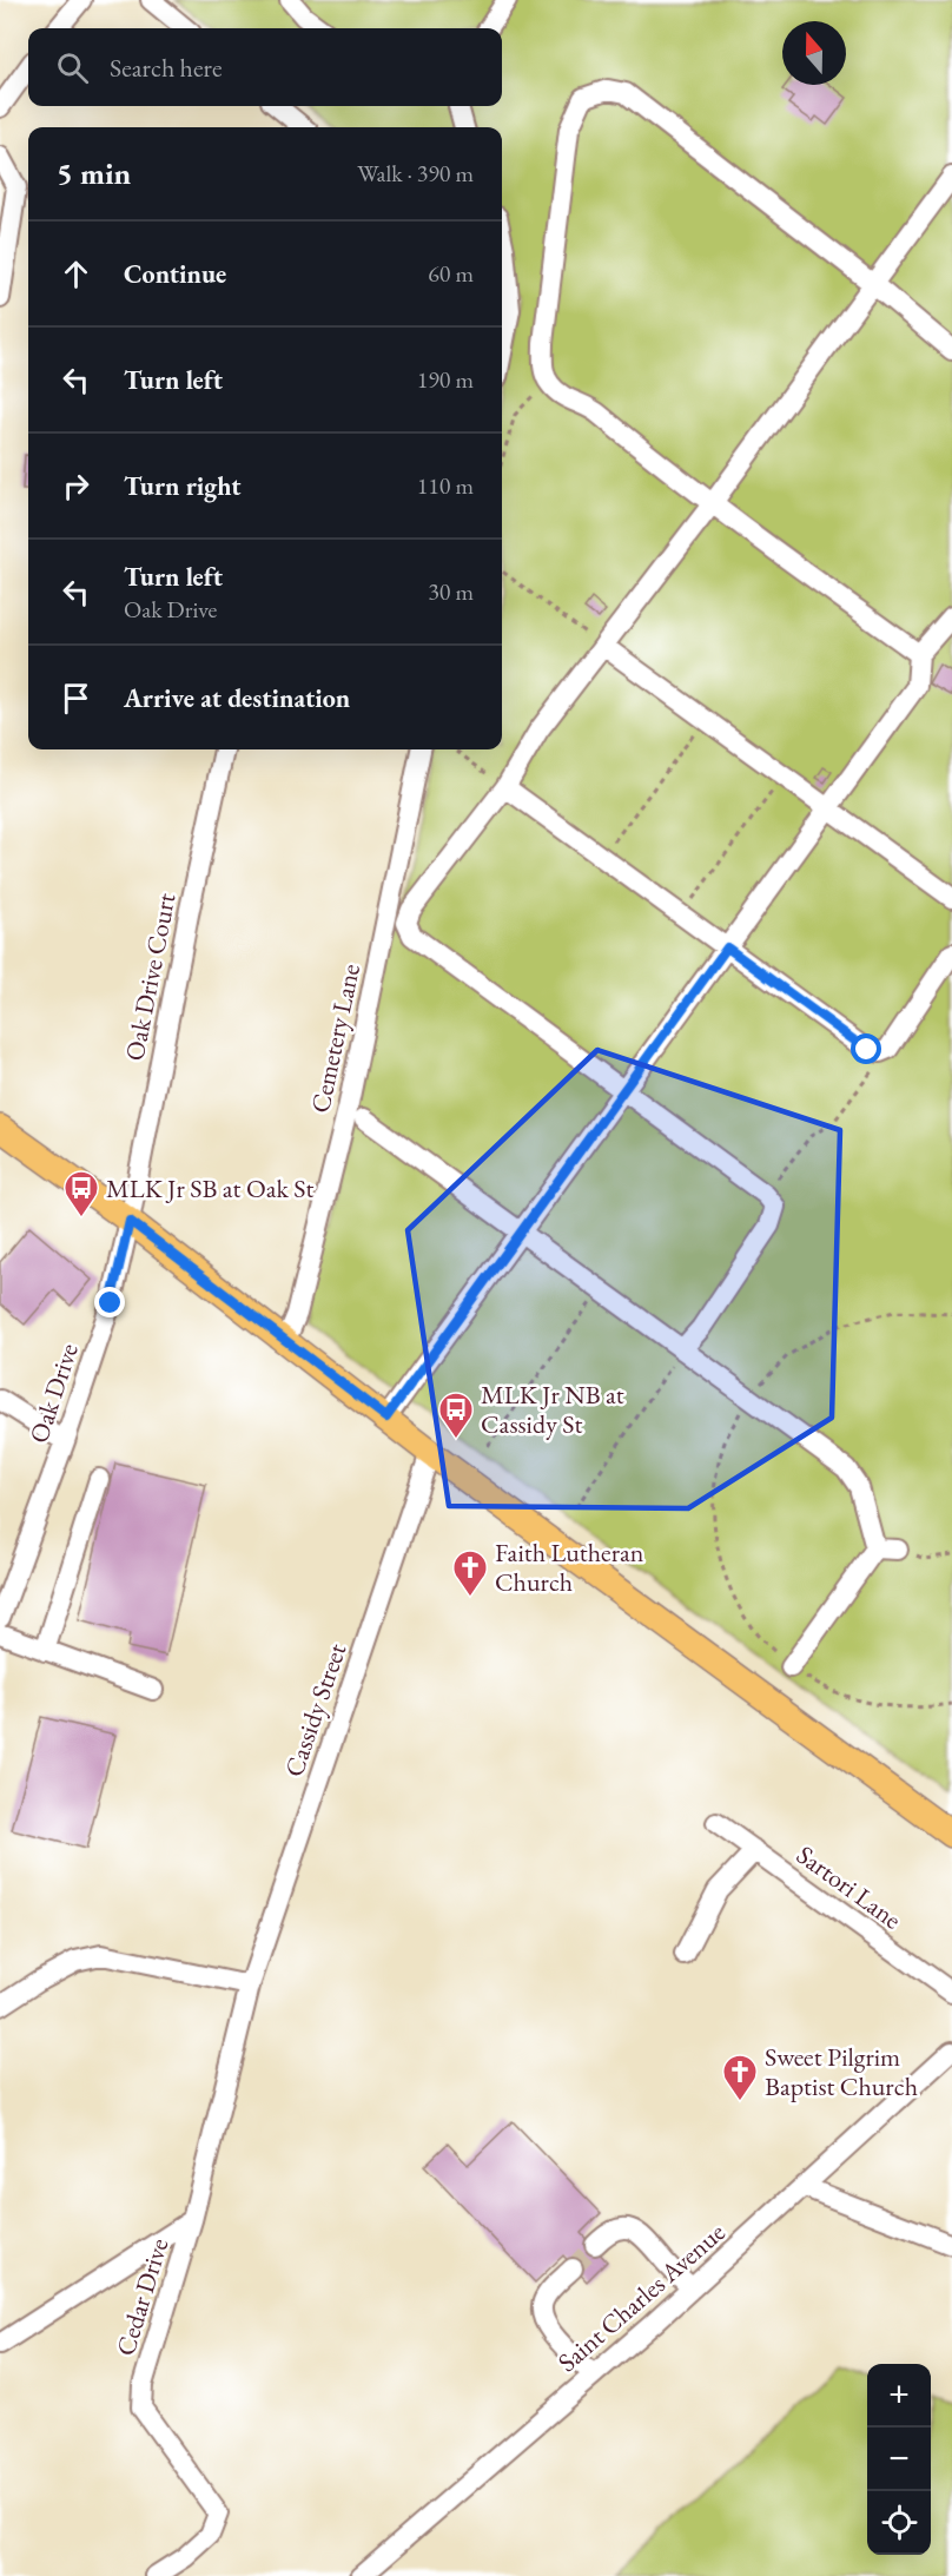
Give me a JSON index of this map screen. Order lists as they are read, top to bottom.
{
  "streets": {
    "street": [
      "Oak Drive Court",
      "Cemetery Lane",
      "Oak Drive",
      "Cassidy Street",
      "Sartori Lane",
      "Cedar Drive",
      "Saint Charles Avenue"
    ]
  },
  "crossings": [
    ["Oak Drive Court", "Oak Drive"],
    ["Cassidy Street", "Cedar Drive"]
  ],
  "places": {
    "bus stop": ["MLK Jr SB at Oak St", "MLK Jr NB at Cassidy St"],
    "church": ["Faith Lutheran Church", "Sweet Pilgrim Baptist Church"]
  },
  "north": "top",
  "page": {
    "search": "Search here",
    "heading": ["5 min", "Walk · 390 m"],
    "list": [
      ["Continue", "60 m"],
      ["Turn left", "190 m"],
      ["Turn right", "110 m"],
      ["Turn left", "Oak Drive", "30 m"],
      "Arrive at destination"
    ],
    "map_buttons": ["+", "−"]
  }
}
